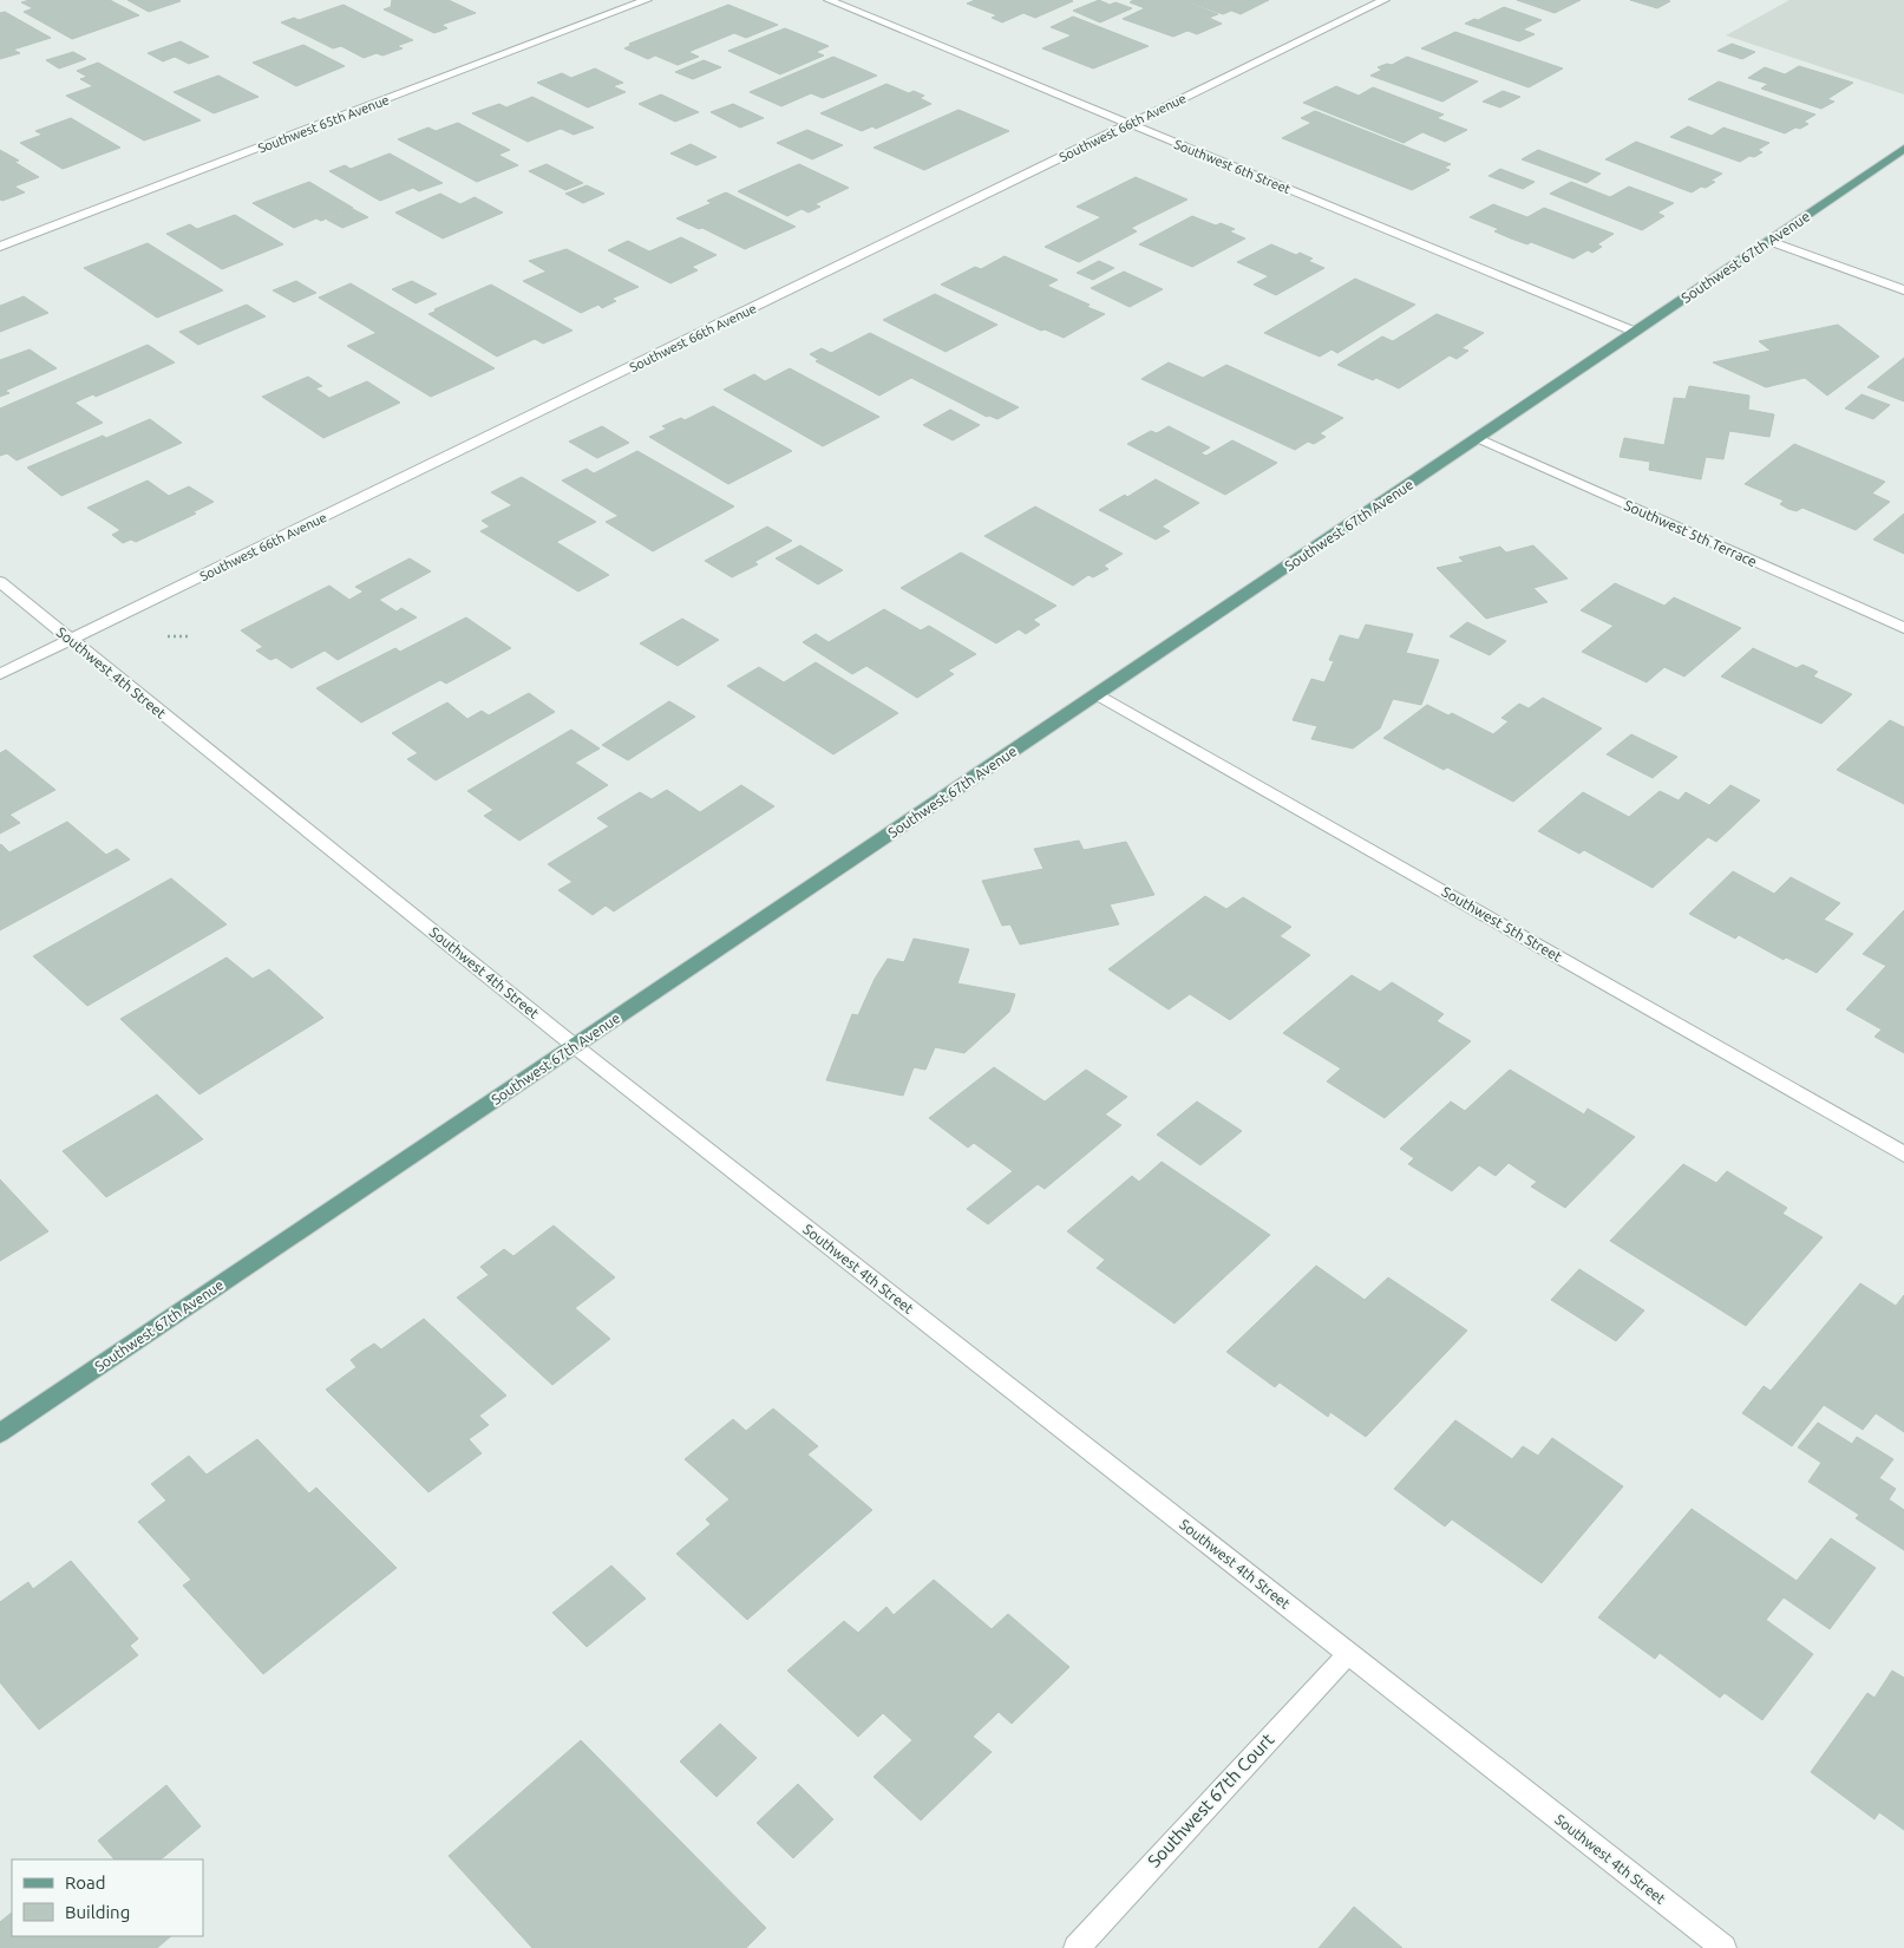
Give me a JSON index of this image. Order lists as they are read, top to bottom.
{
  "streets": {
    "main road": ["Southwest 67th Avenue"],
    "street": [
      "Southwest 65th Avenue",
      "Southwest 66th Avenue",
      "Southwest 6th Street",
      "Southwest 5th Terrace",
      "Southwest 4th Street",
      "Southwest 5th Street",
      "Southwest 67th Court"
    ]
  },
  "crossings": [
    ["Southwest 66th Avenue", "Southwest 6th Street"],
    ["Southwest 66th Avenue", "Southwest 4th Street"],
    ["Southwest 6th Street", "Southwest 67th Avenue"],
    ["Southwest 67th Avenue", "Southwest 5th Terrace"],
    ["Southwest 67th Avenue", "Southwest 4th Street"],
    ["Southwest 67th Avenue", "Southwest 5th Street"],
    ["Southwest 4th Street", "Southwest 67th Court"]
  ],
  "legend": ["Road", "Building"]
}
